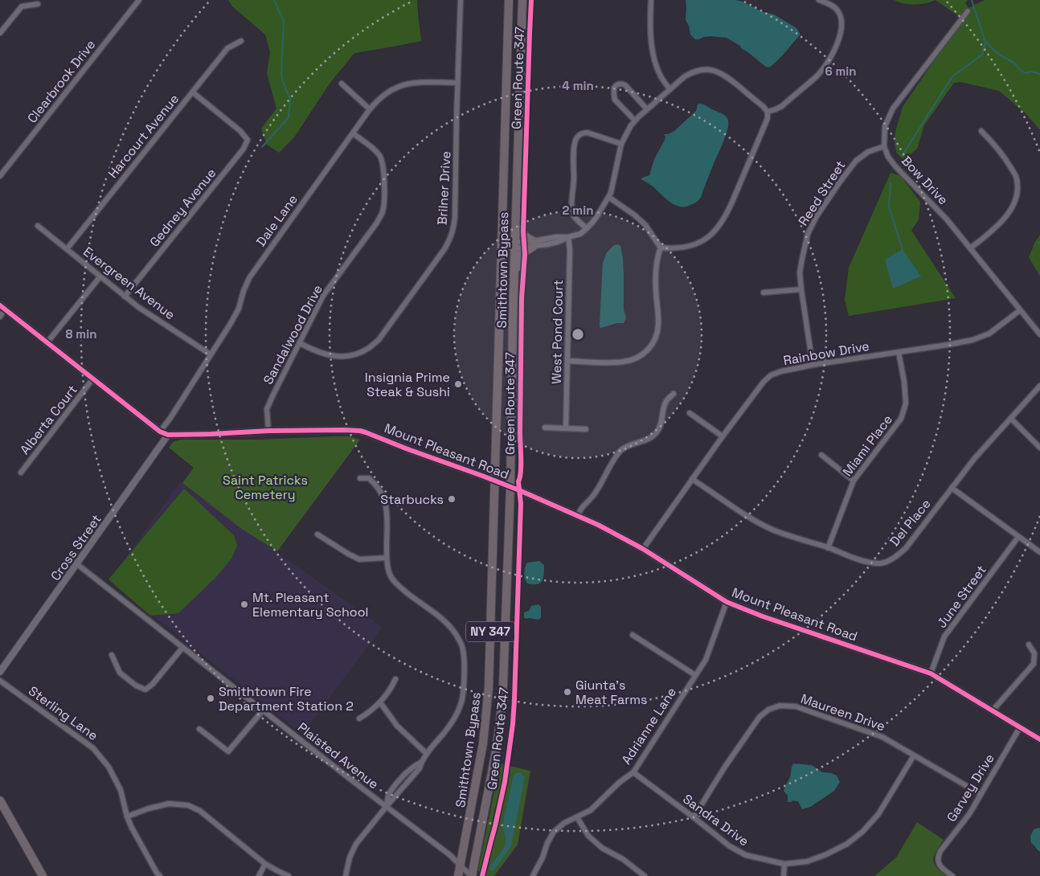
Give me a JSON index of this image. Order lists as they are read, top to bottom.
{
  "streets": {
    "highway": ["Smithtown Bypass", "NY 347"],
    "street": [
      "Clearbrook Drive",
      "Harcourt Avenue",
      "Bow Drive",
      "Brilner Drive",
      "Reed Street",
      "Gedney Avenue",
      "Dale Lane",
      "Evergreen Avenue",
      "West Pond Court",
      "Sandalwood Drive",
      "Rainbow Drive",
      "Alberta Court",
      "Miami Place",
      "Mount Pleasant Road",
      "Del Place",
      "Cross Street",
      "June Street",
      "Maureen Drive",
      "Sterling Lane",
      "Adrianne Lane",
      "Plaisted Avenue",
      "Garvey Drive",
      "Sandra Drive"
    ],
    "cycle path": ["Green Route 347"]
  },
  "crossings": [
    ["Harcourt Avenue", "Gedney Avenue"],
    ["Harcourt Avenue", "Evergreen Avenue"],
    ["Bow Drive", "Reed Street"],
    ["Bow Drive", "Rainbow Drive"],
    ["Brilner Drive", "Dale Lane"],
    ["Brilner Drive", "Sandalwood Drive"],
    ["Reed Street", "Rainbow Drive"],
    ["Gedney Avenue", "Evergreen Avenue"],
    ["Dale Lane", "Evergreen Avenue"],
    ["Dale Lane", "Sandalwood Drive"],
    ["Dale Lane", "Mount Pleasant Road"],
    ["Smithtown Bypass", "Mount Pleasant Road"],
    ["Smithtown Bypass", "Plaisted Avenue"],
    ["Sandalwood Drive", "Mount Pleasant Road"],
    ["Rainbow Drive", "Miami Place"],
    ["Rainbow Drive", "Mount Pleasant Road"],
    ["Rainbow Drive", "Del Place"],
    ["Alberta Court", "Mount Pleasant Road"],
    ["Miami Place", "Del Place"],
    ["Mount Pleasant Road", "Cross Street"],
    ["Mount Pleasant Road", "June Street"],
    ["Mount Pleasant Road", "Adrianne Lane"],
    ["Mount Pleasant Road", "Garvey Drive"],
    ["Cross Street", "Plaisted Avenue"],
    ["Maureen Drive", "Garvey Drive"],
    ["Maureen Drive", "Sandra Drive"],
    ["Adrianne Lane", "Sandra Drive"]
  ],
  "parks": ["Saint Patricks Cemetery"],
  "places": [
    "Insignia Prime Steak & Sushi",
    "Starbucks",
    "Mt. Pleasant Elementary School",
    "Giunta's Meat Farms",
    "Smithtown Fire Department Station 2"
  ],
  "rings": [
    "6 min",
    "4 min",
    "2 min",
    "8 min"
  ]
}
